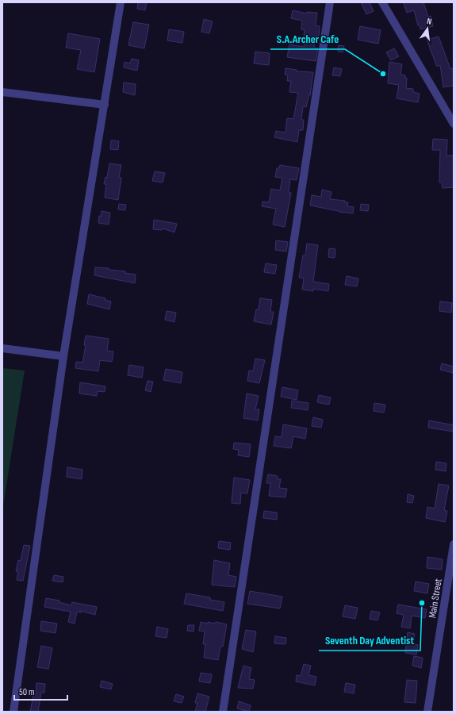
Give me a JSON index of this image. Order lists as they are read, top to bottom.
{
  "streets": {
    "street": ["Main Street"]
  },
  "places": ["S.A.Archer Cafe", "Seventh Day Adventist"],
  "scale_bar": "50 m",
  "north": "top"
}
